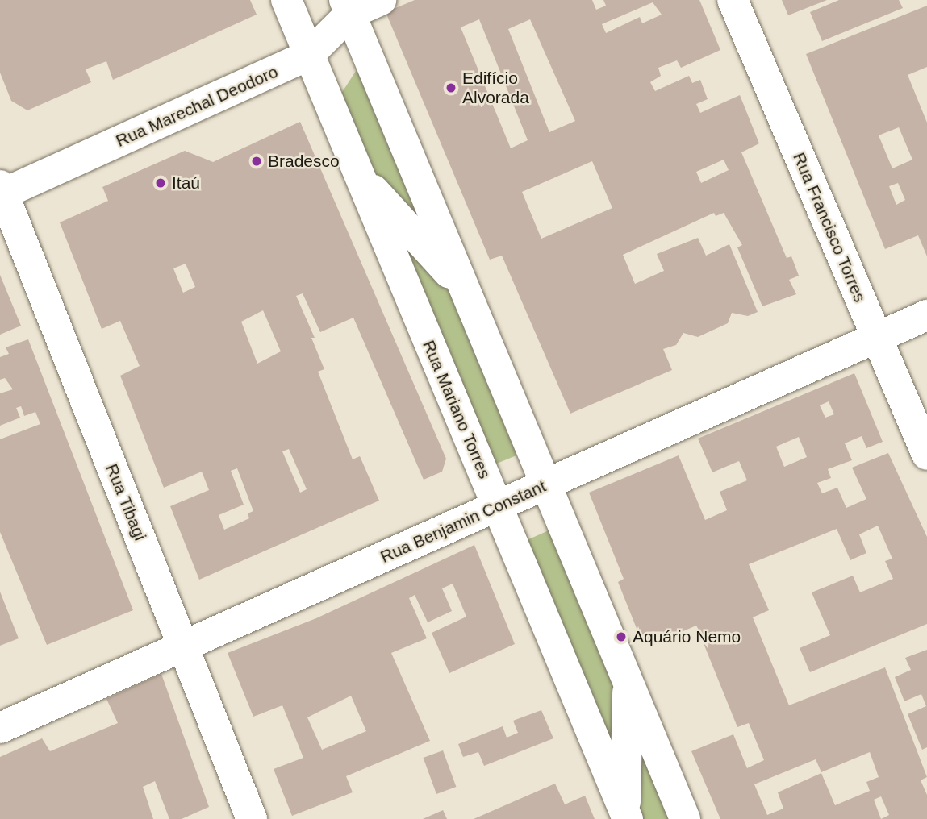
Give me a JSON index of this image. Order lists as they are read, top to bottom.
{
  "streets": {
    "main road": [
      "Rua Marechal Deodoro",
      "Rua Francisco Torres",
      "Rua Mariano Torres",
      "Rua Tibagi",
      "Rua Benjamin Constant"
    ]
  },
  "crossings": [
    ["Rua Marechal Deodoro", "Rua Mariano Torres"],
    ["Rua Marechal Deodoro", "Rua Tibagi"],
    ["Rua Francisco Torres", "Rua Benjamin Constant"],
    ["Rua Mariano Torres", "Rua Benjamin Constant"],
    ["Rua Tibagi", "Rua Benjamin Constant"]
  ],
  "places": [
    "Edifício Alvorada",
    "Bradesco",
    "Itaú",
    "Aquário Nemo"
  ]
}
